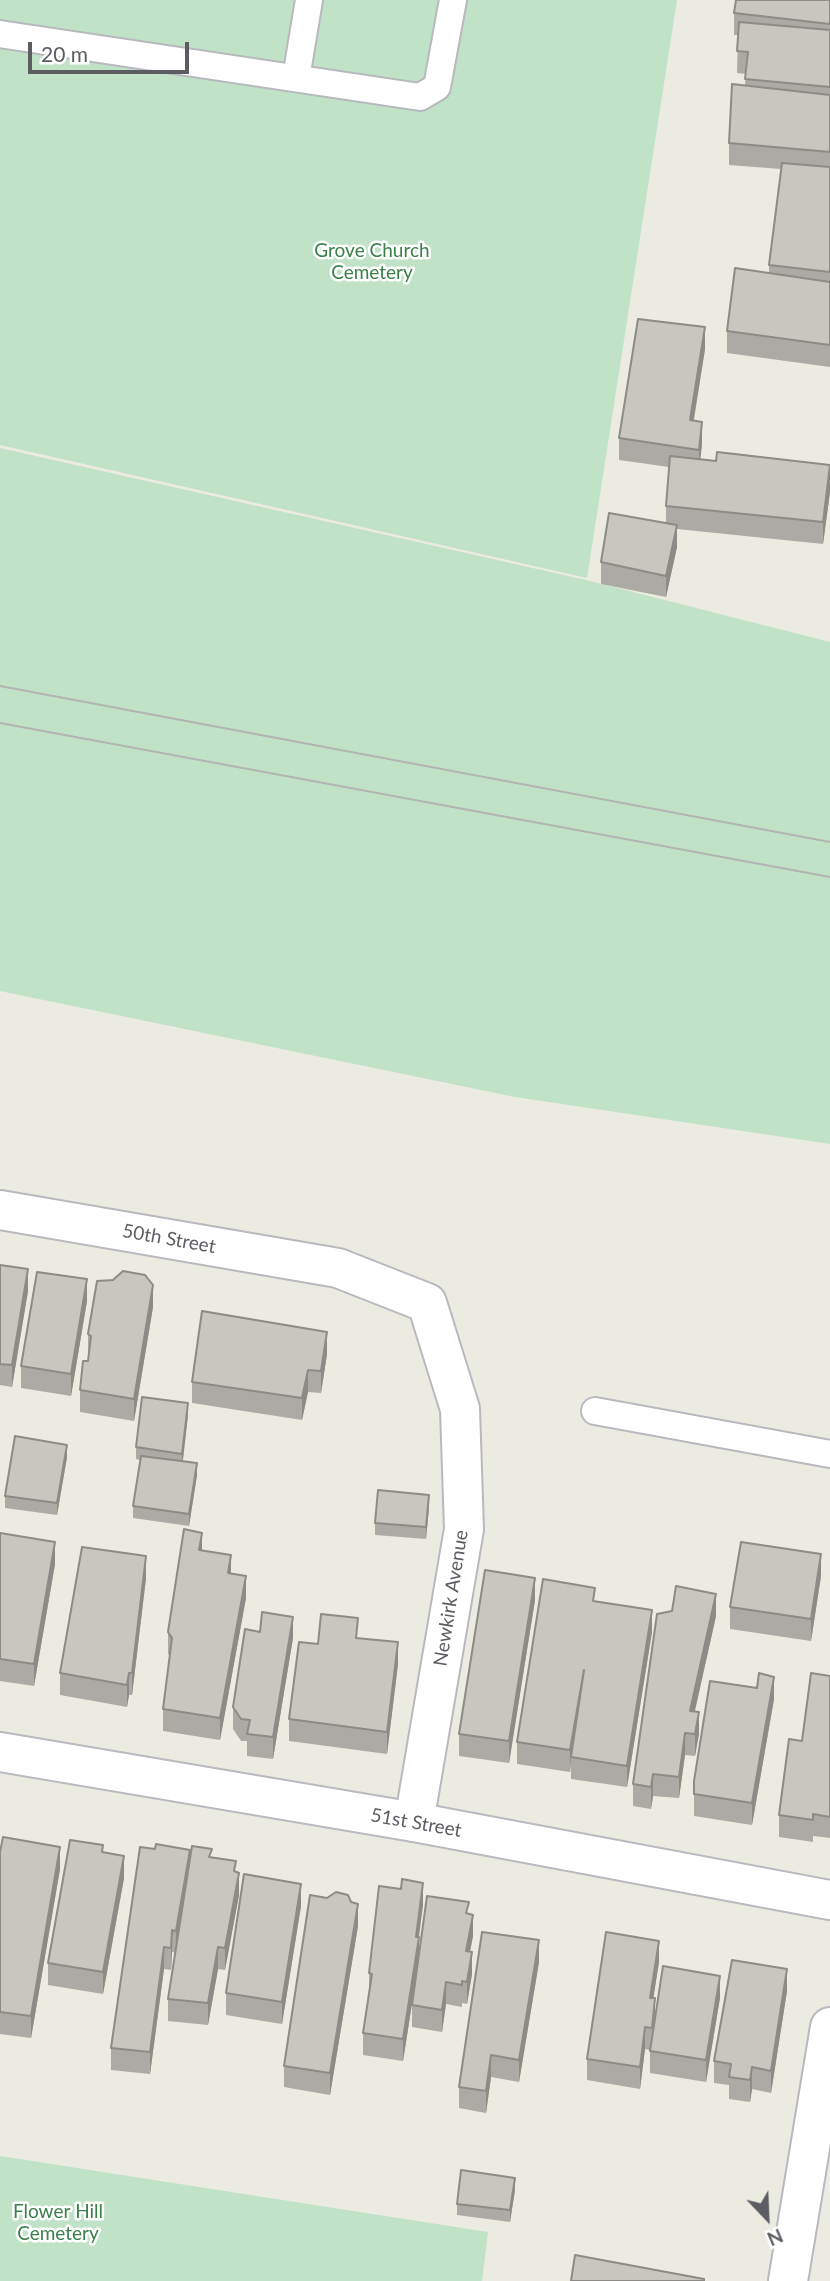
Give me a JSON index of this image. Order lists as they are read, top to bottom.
{
  "streets": {
    "street": ["50th Street", "Newkirk Avenue", "51st Street"]
  },
  "crossings": [
    ["50th Street", "Newkirk Avenue"],
    ["Newkirk Avenue", "51st Street"]
  ],
  "parks": ["Grove Church Cemetery", "Flower Hill Cemetery"],
  "scale_bar": "20 m",
  "north": "bottom right"
}
